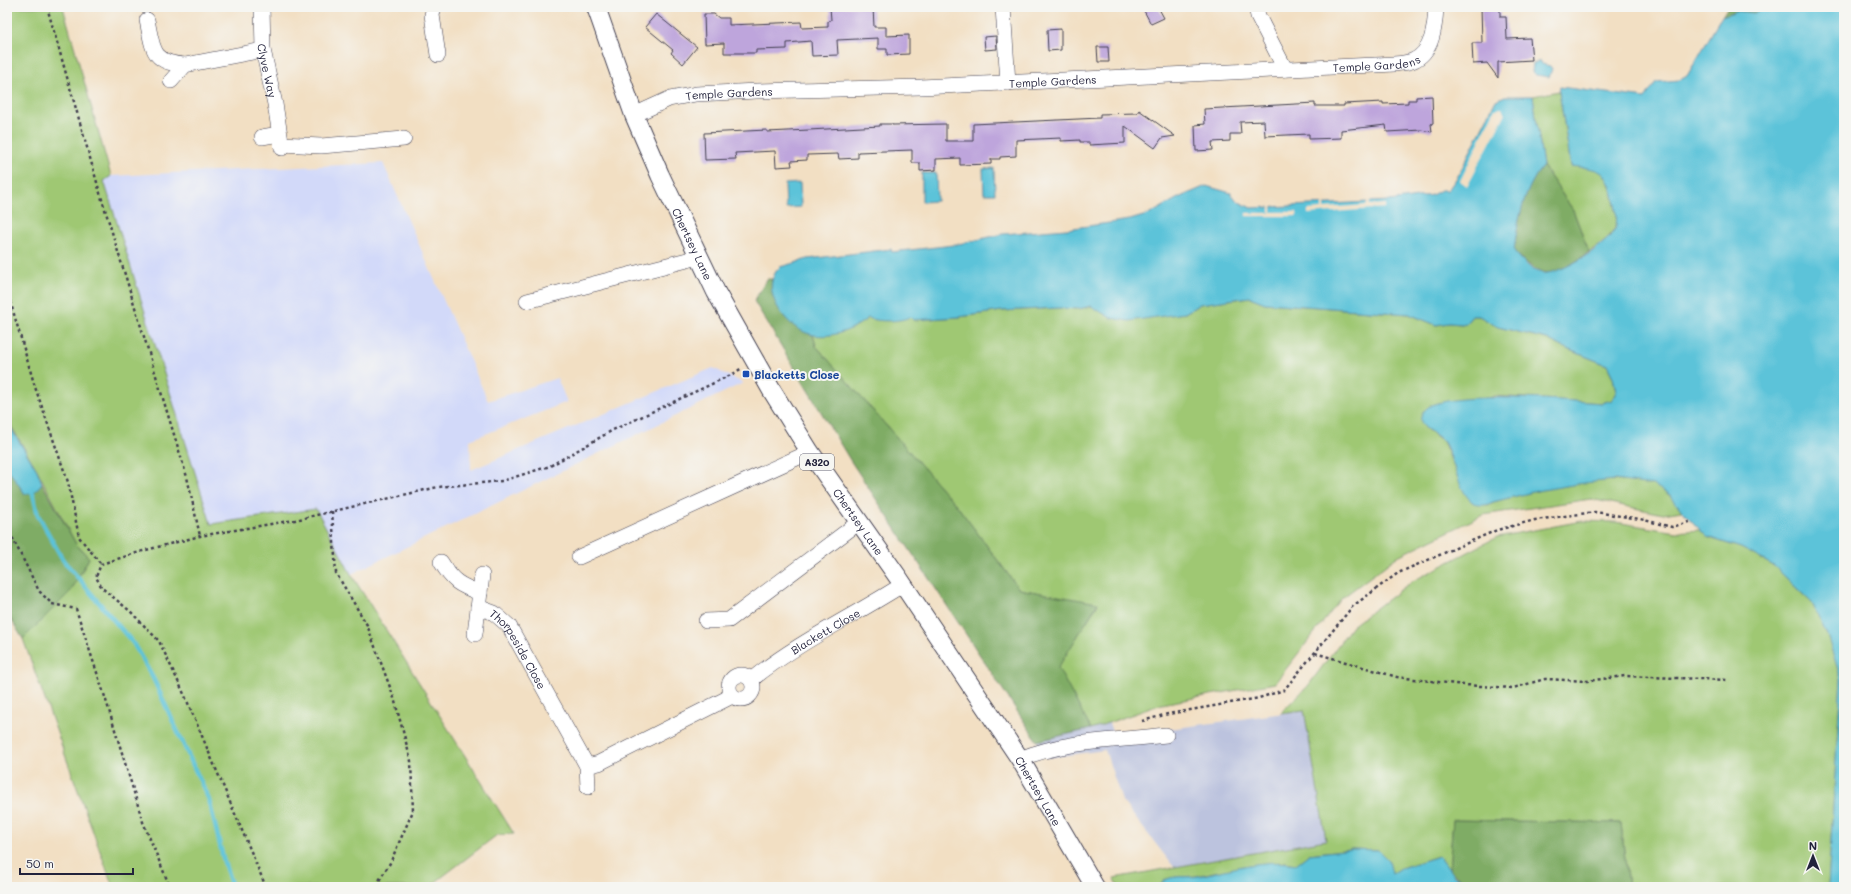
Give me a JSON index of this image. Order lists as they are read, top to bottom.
{
  "streets": {
    "main road": ["Chertsey Lane", "A320"],
    "street": [
      "Temple Gardens",
      "Clyve Way",
      "Blackett Close",
      "Thorpeside Close"
    ]
  },
  "crossings": [
    ["Temple Gardens", "Chertsey Lane"],
    ["Chertsey Lane", "Blackett Close"],
    ["Blackett Close", "Thorpeside Close"]
  ],
  "places": {
    "transit": ["Blacketts Close"]
  },
  "scale_bar": "50 m",
  "north": "top"
}
